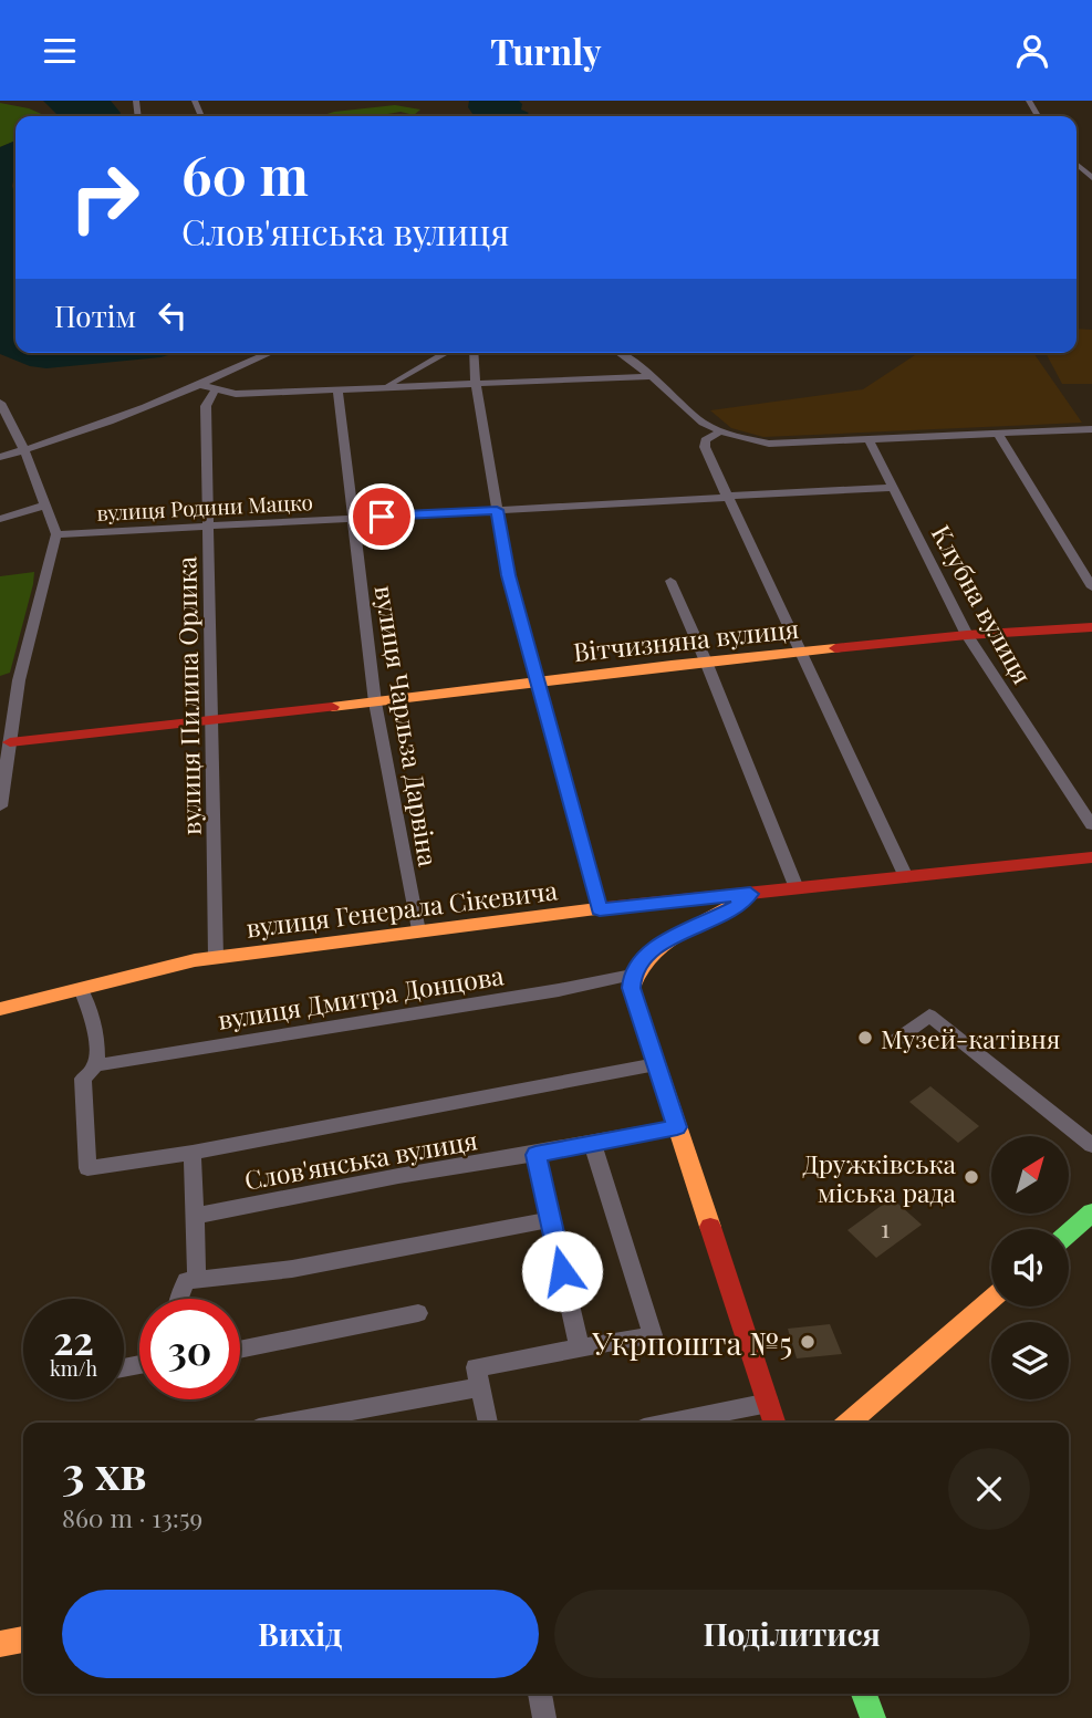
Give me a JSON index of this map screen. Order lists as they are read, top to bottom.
{
  "streets": {
    "street": [
      "вулиця Родини Мацко",
      "Клубна вулиця",
      "Вітчизняна вулиця",
      "вулиця Пилипа Орлика",
      "вулиця Чарльза Дарвіна",
      "вулиця Генерала Сікевича",
      "вулиця Дмитра Донцова",
      "Слов'янська вулиця"
    ]
  },
  "crossings": [
    ["вулиця Родини Мацко", "Клубна вулиця"],
    ["вулиця Родини Мацко", "вулиця Пилипа Орлика"],
    ["вулиця Родини Мацко", "вулиця Чарльза Дарвіна"],
    ["Клубна вулиця", "Вітчизняна вулиця"],
    ["Вітчизняна вулиця", "вулиця Пилипа Орлика"],
    ["Вітчизняна вулиця", "вулиця Чарльза Дарвіна"],
    ["вулиця Пилипа Орлика", "вулиця Генерала Сікевича"],
    ["вулиця Чарльза Дарвіна", "вулиця Генерала Сікевича"]
  ],
  "places": ["Музей-катівня", "Дружківська міська рада", "Укрпошта №5"],
  "house_numbers": ["1"],
  "north": "top right",
  "page": {
    "header": "Turnly",
    "turn": ["60 m", "Слов'янська вулиця"],
    "then": "Потім",
    "speed": "22 km/h",
    "limit": "30",
    "heading": ["3 хв", "860 m · 13:59"],
    "buttons": ["Вихід", "Поділитися"]
  }
}
